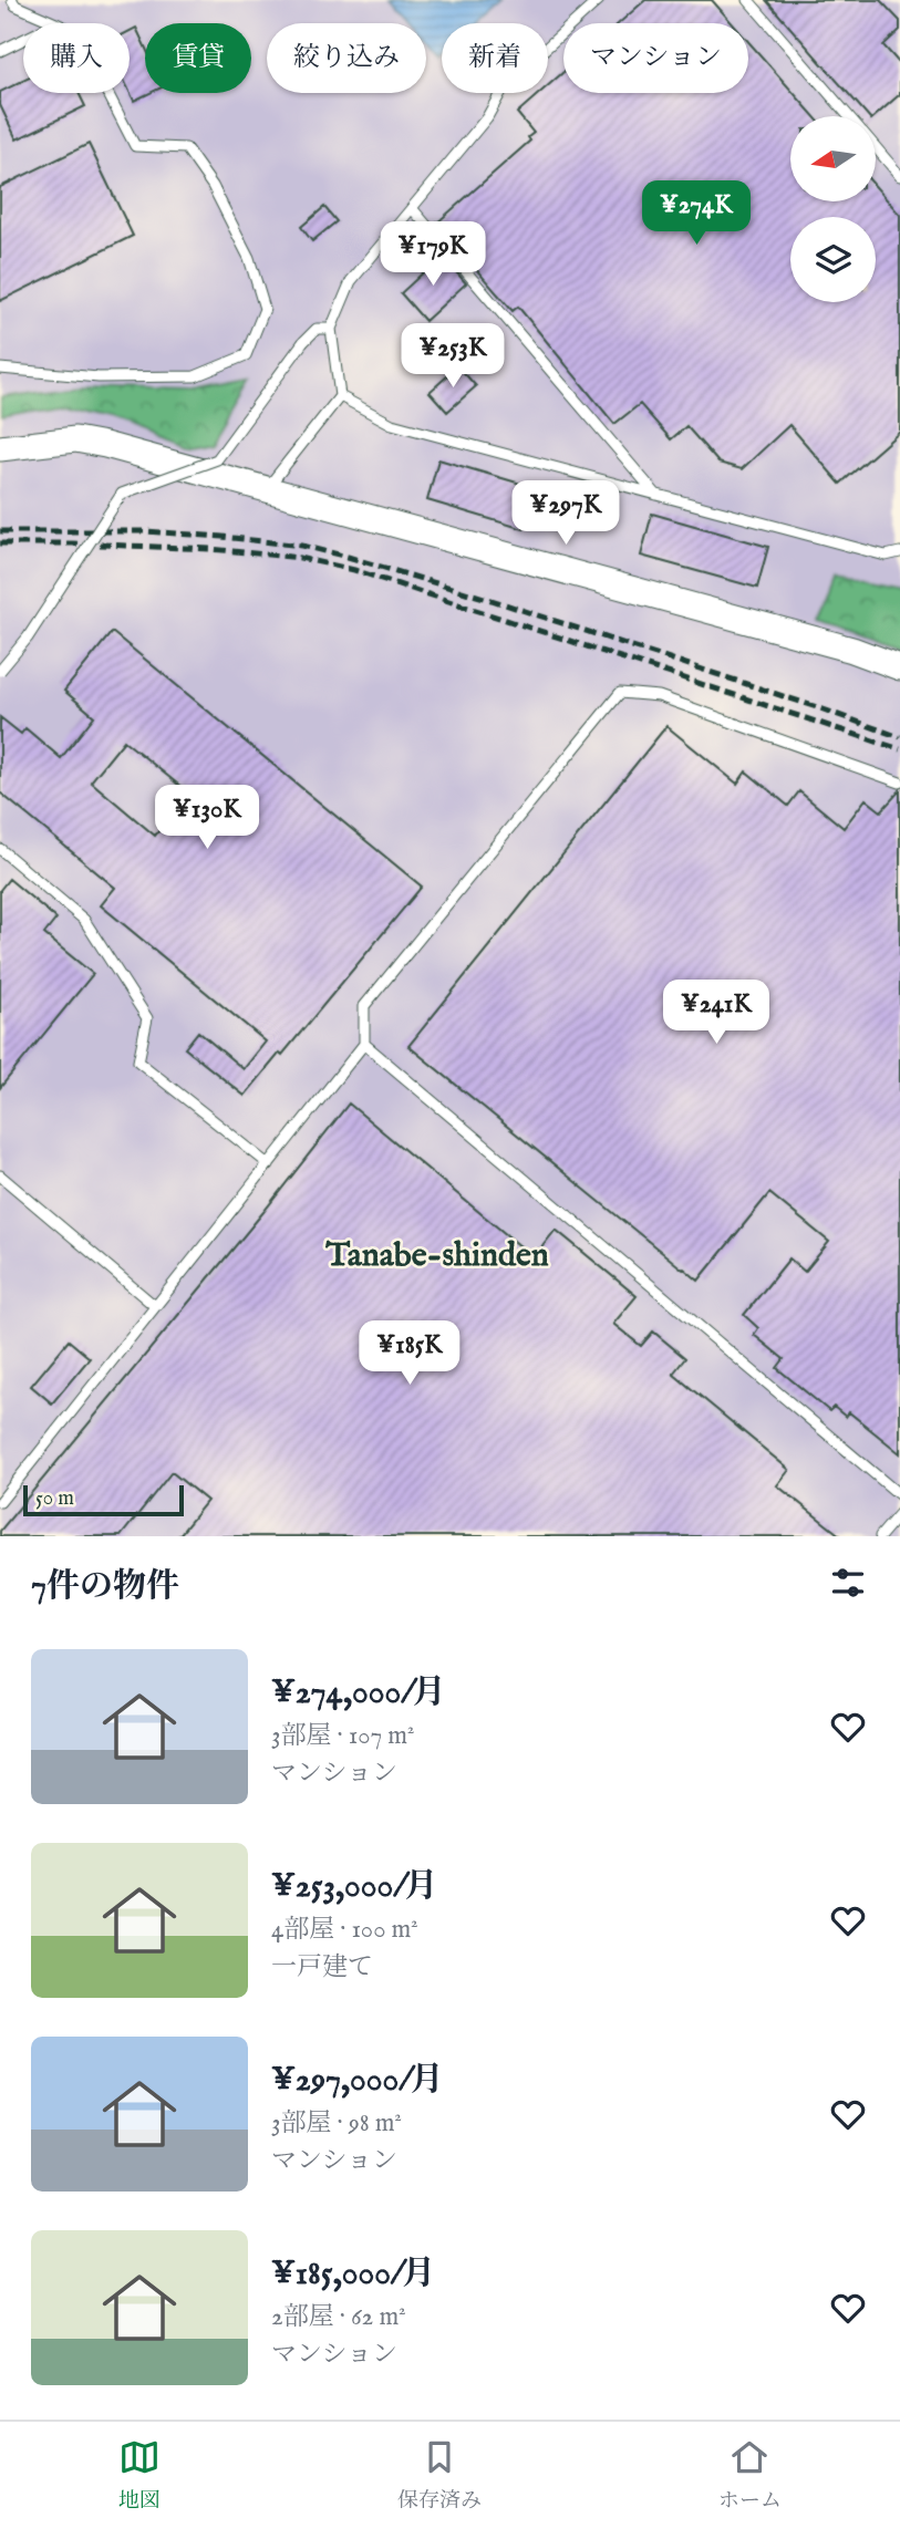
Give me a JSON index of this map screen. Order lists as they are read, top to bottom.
{
  "districts": ["Tanabe-shinden"],
  "scale_bar": "50 m",
  "north": "left",
  "page": {
    "chip": [
      "購入",
      "賃貸",
      "絞り込み",
      "新着",
      "マンション"
    ],
    "price": [
      "¥274K",
      "¥179K",
      "¥253K",
      "¥297K",
      "¥130K",
      "¥241K",
      "¥185K"
    ],
    "scale": "50 m",
    "heading": "7件の物件",
    "list": [
      {
        "name": "¥274,000/月",
        "note": "3部屋 · 107 m² · マンション"
      },
      {
        "name": "¥253,000/月",
        "note": "4部屋 · 100 m² · 一戸建て"
      },
      {
        "name": "¥297,000/月",
        "note": "3部屋 · 98 m² · マンション"
      },
      {
        "name": "¥185,000/月",
        "note": "2部屋 · 62 m² · マンション"
      }
    ],
    "tabs": ["地図", "保存済み", "ホーム"]
  }
}
